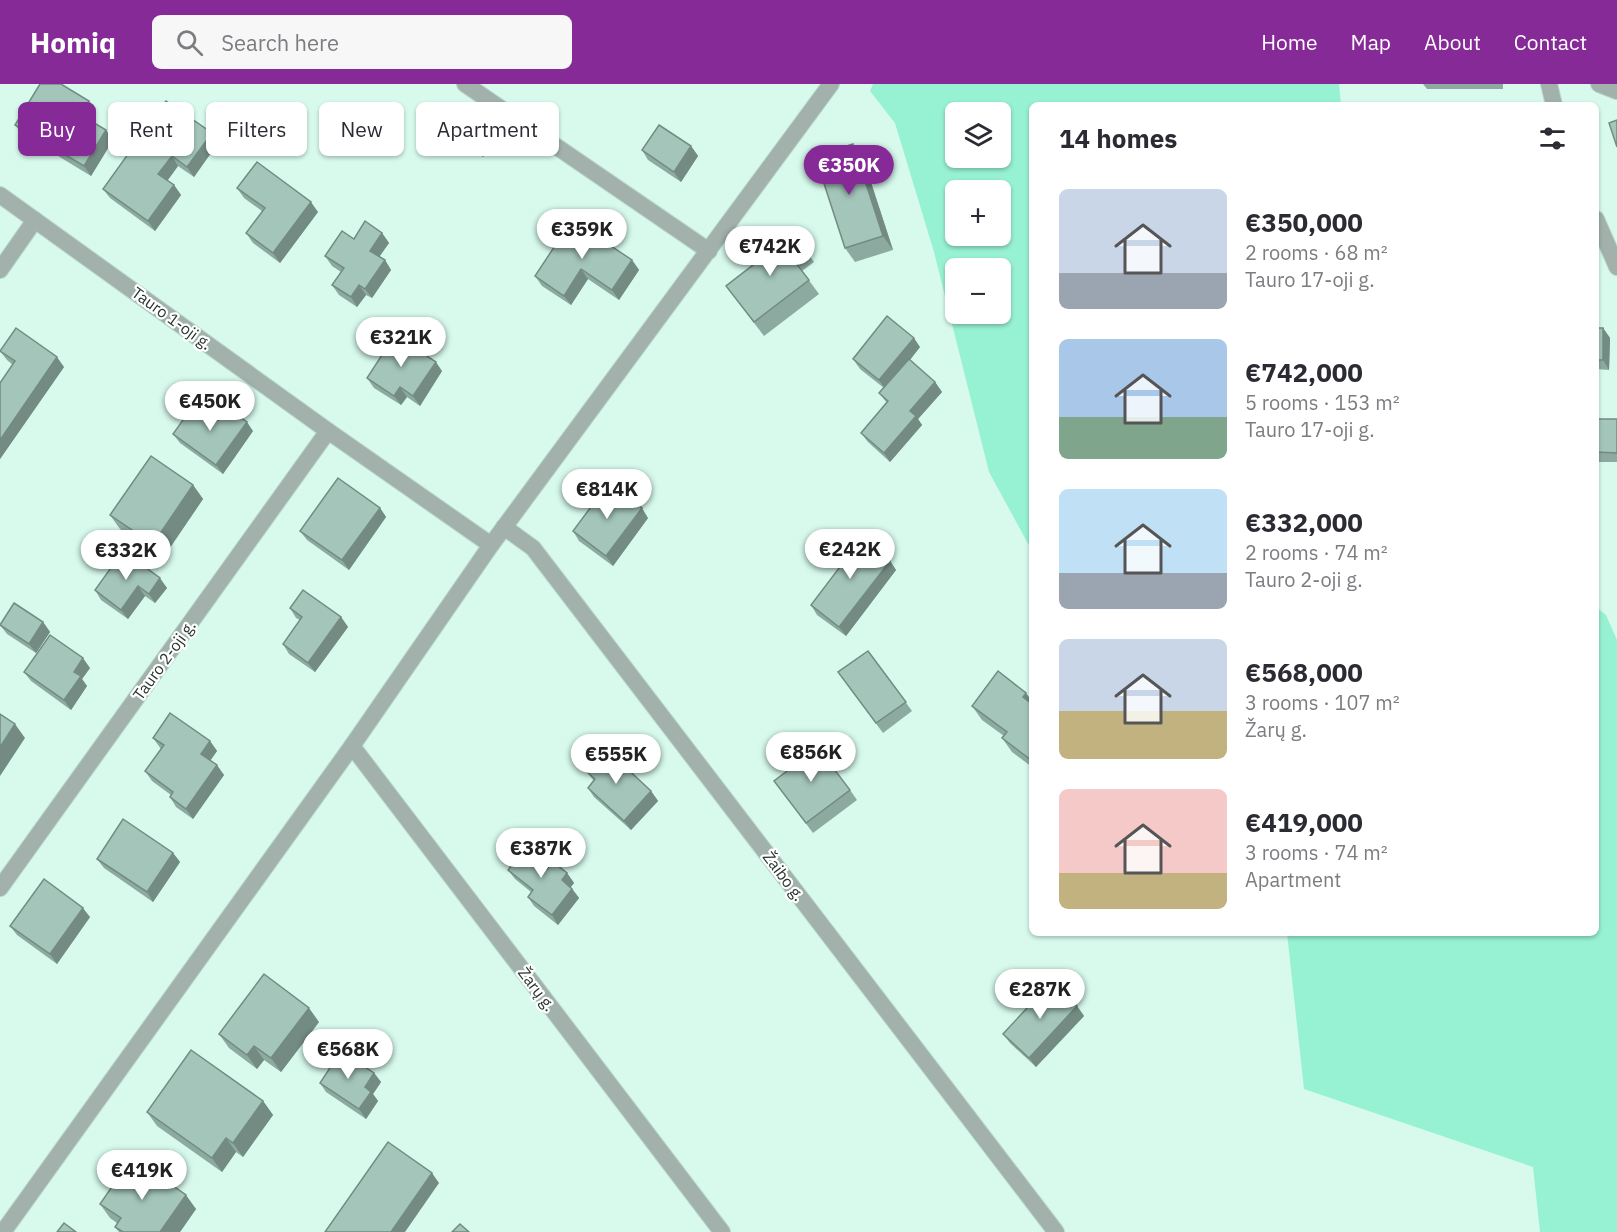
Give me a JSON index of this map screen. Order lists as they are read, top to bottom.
{
  "streets": {
    "street": [
      "Tauro 1-oji g.",
      "Tauro 2-oji g.",
      "Žaibo g.",
      "Žarų g."
    ]
  },
  "crossings": [
    ["Tauro 1-oji g.", "Tauro 2-oji g."]
  ],
  "page": {
    "header": "Homiq",
    "search": "Search here",
    "nav": [
      "Home",
      "Map",
      "About",
      "Contact"
    ],
    "map_buttons": ["+", "−"],
    "chip": [
      "Buy",
      "Rent",
      "Filters",
      "New",
      "Apartment"
    ],
    "heading": "14 homes",
    "price": [
      "€350K",
      "€359K",
      "€742K",
      "€321K",
      "€450K",
      "€814K",
      "€242K",
      "€332K",
      "€856K",
      "€555K",
      "€387K",
      "€287K",
      "€568K",
      "€419K"
    ],
    "list": [
      {
        "name": "€350,000",
        "note": "2 rooms · 68 m² · Tauro 17-oji g."
      },
      {
        "name": "€742,000",
        "note": "5 rooms · 153 m² · Tauro 17-oji g."
      },
      {
        "name": "€332,000",
        "note": "2 rooms · 74 m² · Tauro 2-oji g."
      },
      {
        "name": "€568,000",
        "note": "3 rooms · 107 m² · Žarų g."
      },
      {
        "name": "€419,000",
        "note": "3 rooms · 74 m² · Apartment"
      }
    ]
  }
}
